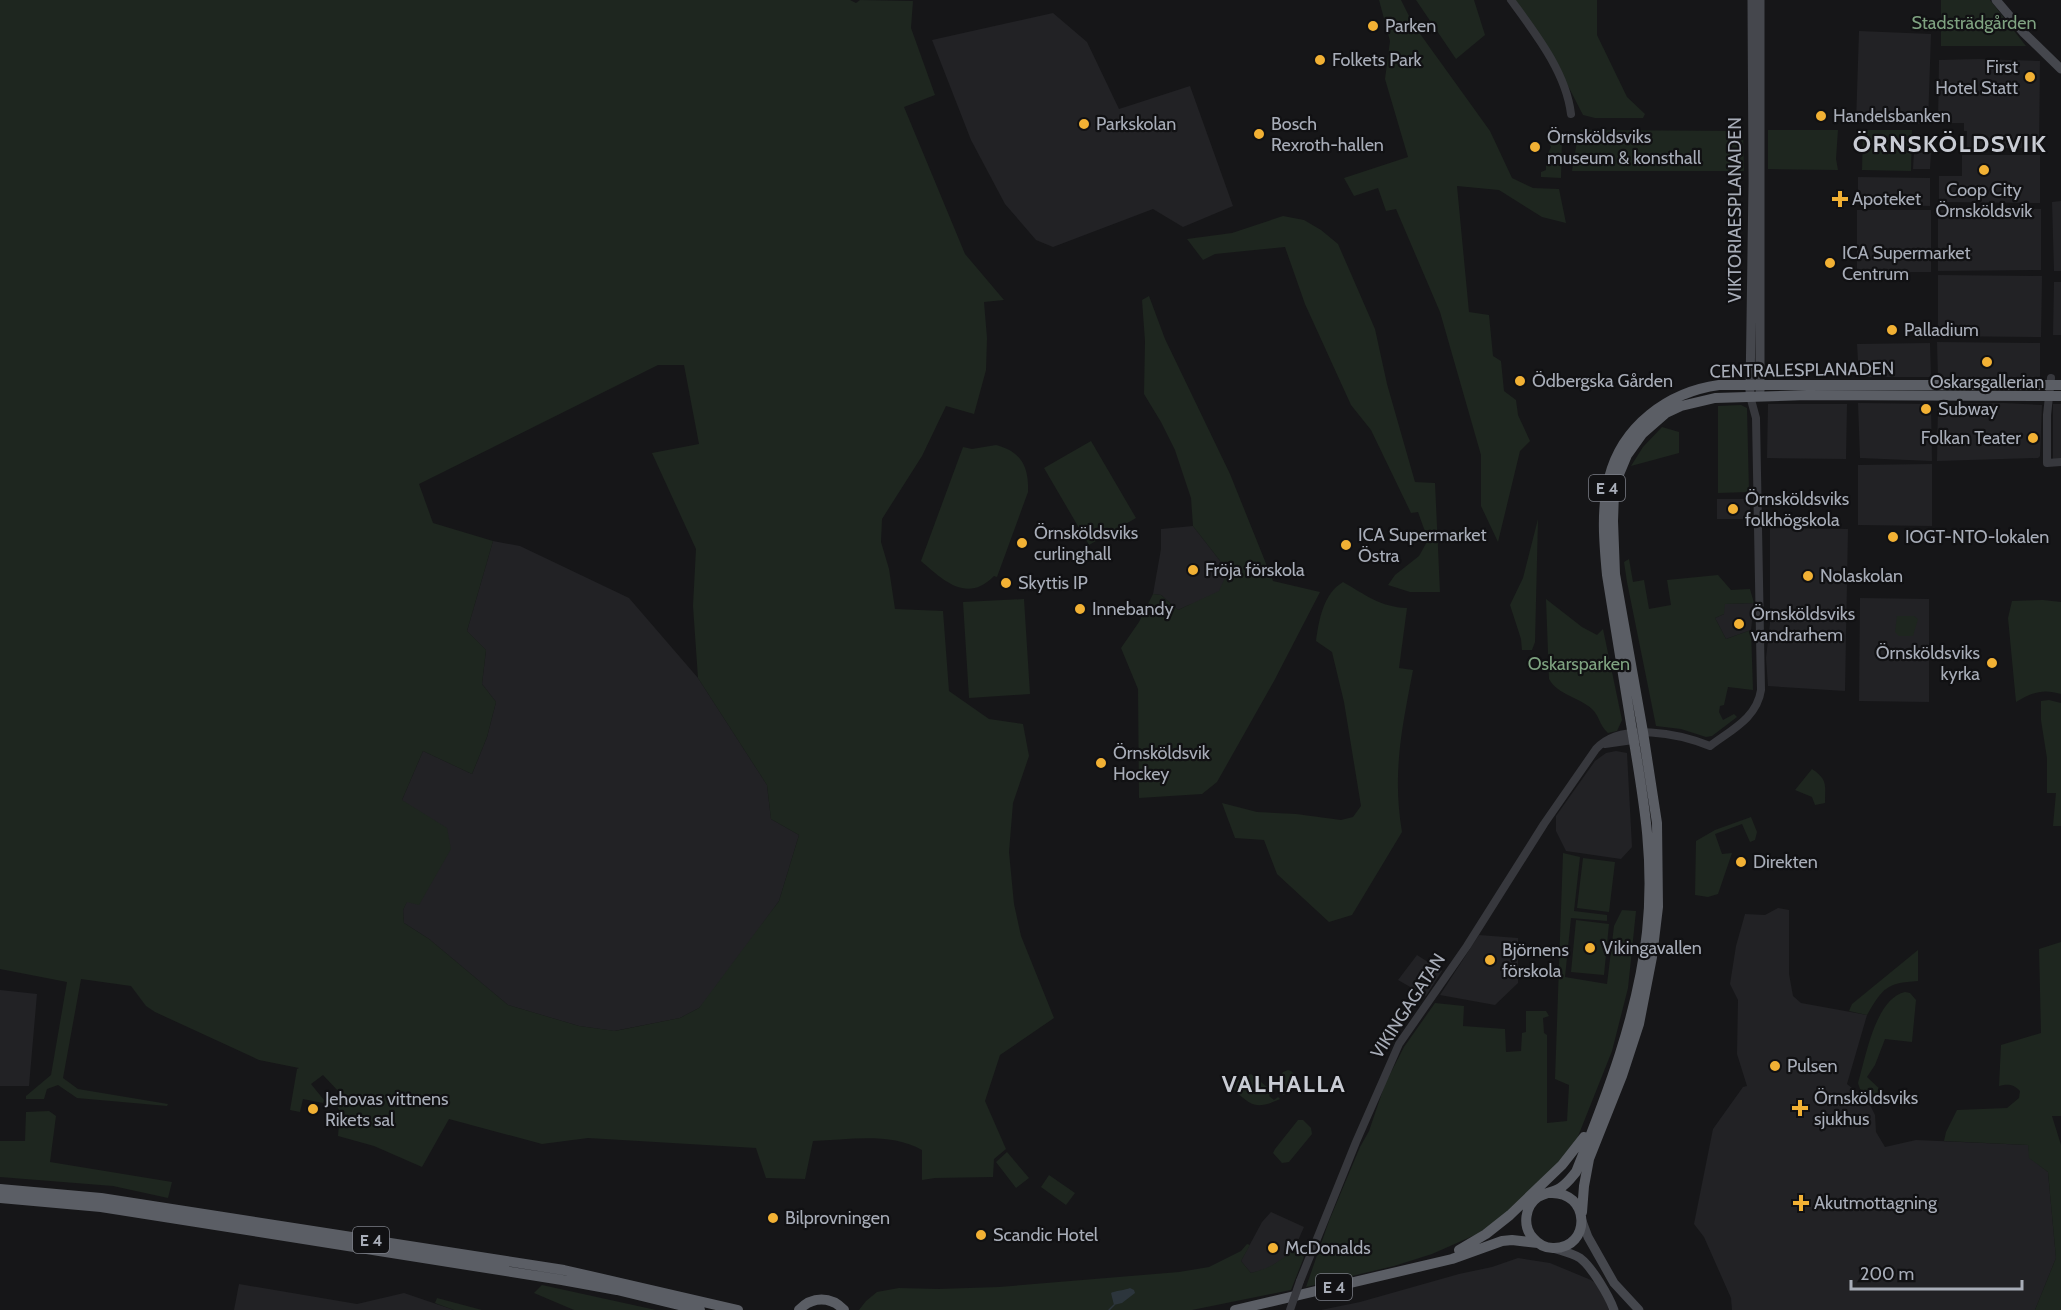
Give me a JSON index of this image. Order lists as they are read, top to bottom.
{
  "streets": {
    "highway": ["CENTRALESPLANADEN", "E 4"],
    "main road": ["VIKTORIAESPLANADEN"],
    "street": ["VIKINGAGATAN"]
  },
  "crossings": [
    ["VIKTORIAESPLANADEN", "CENTRALESPLANADEN"],
    ["VIKTORIAESPLANADEN", "VIKINGAGATAN"],
    ["CENTRALESPLANADEN", "E 4"],
    ["CENTRALESPLANADEN", "VIKINGAGATAN"]
  ],
  "districts": ["ÖRNSKÖLDSVIK", "VALHALLA"],
  "parks": ["Stadsträdgården", "Oskarsparken"],
  "places": {
    "other": [
      "Parken",
      "Folkets Park",
      "First Hotel Statt",
      "Handelsbanken",
      "Parkskolan",
      "Bosch Rexroth-hallen",
      "Örnsköldsviks museum & konsthall",
      "Coop City Örnsköldsvik",
      "ICA Supermarket Centrum",
      "Palladium",
      "Oskarsgallerian",
      "Ödbergska Gården",
      "Subway",
      "Folkan Teater",
      "Örnsköldsviks folkhögskola",
      "IOGT-NTO-lokalen",
      "Örnsköldsviks curlinghall",
      "ICA Supermarket Östra",
      "Fröja förskola",
      "Nolaskolan",
      "Skyttis IP",
      "Innebandy",
      "Örnsköldsviks vandrarhem",
      "Örnsköldsviks kyrka",
      "Örnsköldsvik Hockey",
      "Direkten",
      "Vikingavallen",
      "Björnens förskola",
      "Pulsen",
      "Jehovas vittnens Rikets sal",
      "Bilprovningen",
      "Scandic Hotel",
      "McDonalds"
    ],
    "health": ["Apoteket", "Örnsköldsviks sjukhus", "Akutmottagning"]
  },
  "scale_bar": "200 m"
}
